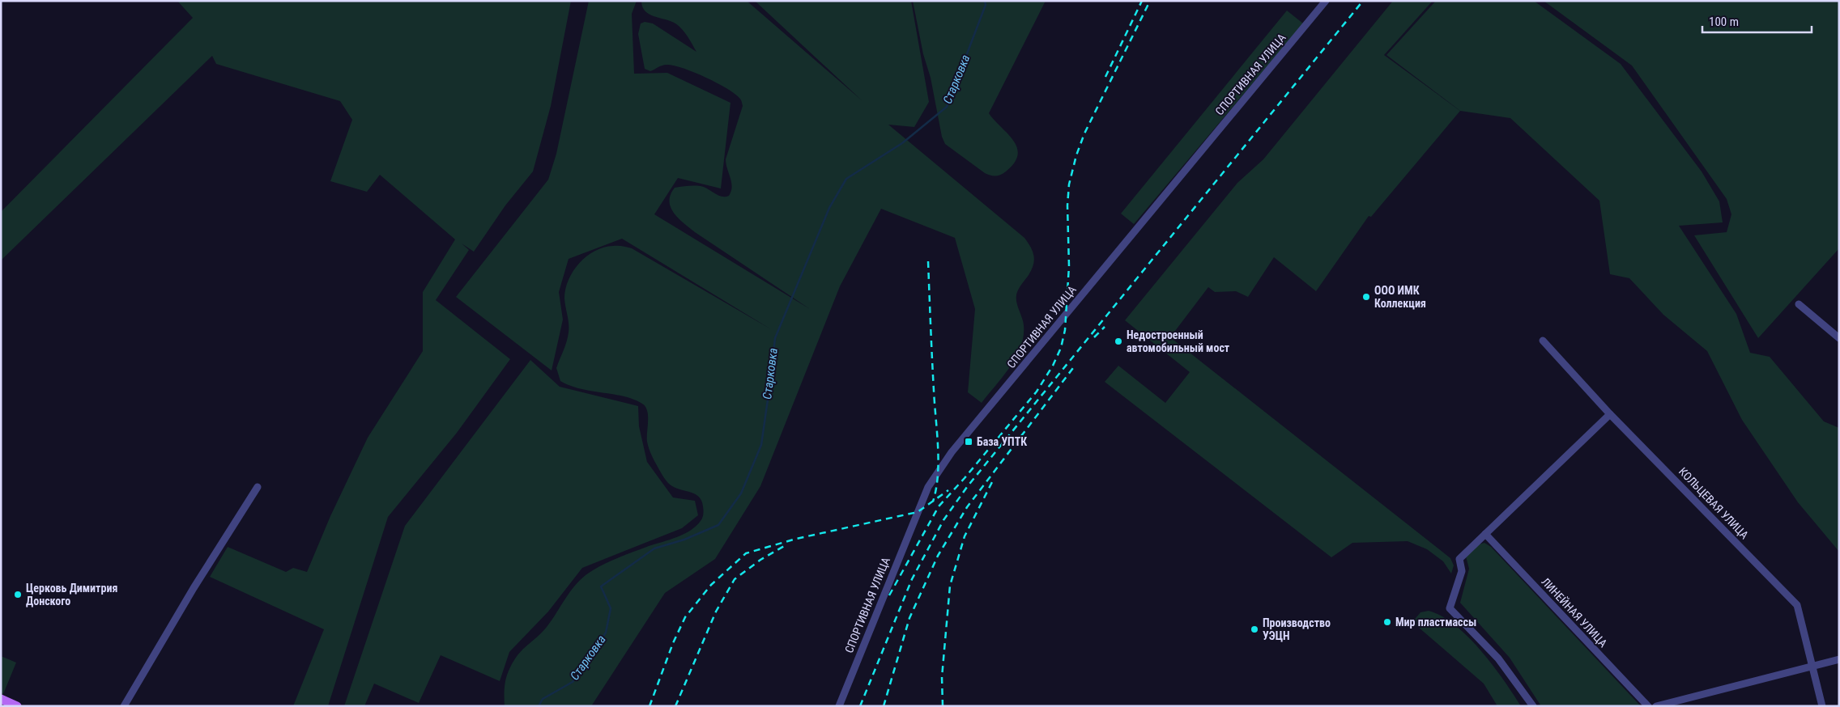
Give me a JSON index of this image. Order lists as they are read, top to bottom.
{
  "streets": {
    "street": ["СПОРТИВНАЯ УЛИЦА", "КОЛЬЦЕВАЯ УЛИЦА", "ЛИНЕЙНАЯ УЛИЦА"]
  },
  "water": ["Старковка"],
  "places": {
    "other": [
      "ООО ИМК Коллекция",
      "Недостроенный автомобильный мост",
      "Церковь Димитрия Донского",
      "Мир пластмассы",
      "Производство УЭЦН"
    ],
    "transit": ["База УПТК"]
  },
  "scale_bar": "100 m"
}
